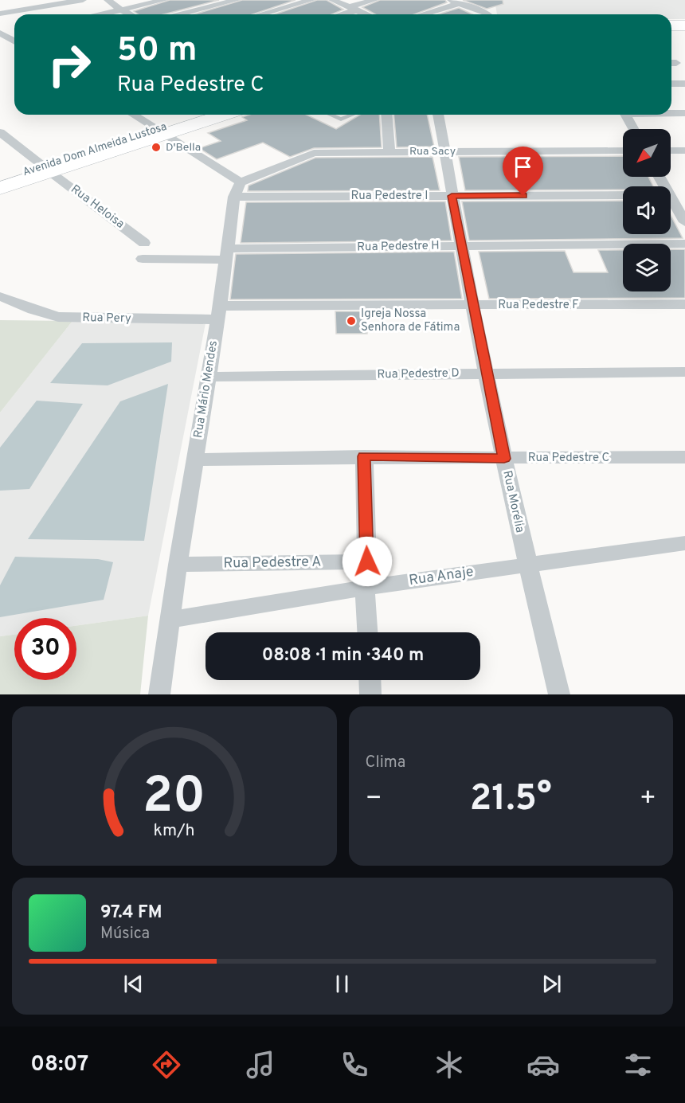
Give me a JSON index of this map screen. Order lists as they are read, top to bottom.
{
  "streets": {
    "main road": ["Avenida Dom Almeida Lustosa"],
    "street": [
      "Rua Sacy",
      "Rua Pedestre I",
      "Rua Heloisa",
      "Rua Pedestre H",
      "Rua Pedestre F",
      "Rua Pery",
      "Rua Pedestre D",
      "Rua Mário Mendes",
      "Rua Pedestre C",
      "Rua Morélia",
      "Rua Pedestre A",
      "Rua Anaje"
    ]
  },
  "crossings": [
    ["Avenida Dom Almeida Lustosa", "Rua Heloisa"],
    ["Rua Sacy", "Rua Pedestre I"],
    ["Rua Sacy", "Rua Mário Mendes"],
    ["Rua Sacy", "Rua Morélia"],
    ["Rua Pedestre I", "Rua Mário Mendes"],
    ["Rua Pedestre I", "Rua Morélia"],
    ["Rua Pedestre H", "Rua Mário Mendes"],
    ["Rua Pedestre H", "Rua Morélia"],
    ["Rua Pedestre F", "Rua Pery"],
    ["Rua Pedestre F", "Rua Mário Mendes"],
    ["Rua Pedestre F", "Rua Morélia"],
    ["Rua Pery", "Rua Mário Mendes"],
    ["Rua Pedestre D", "Rua Mário Mendes"],
    ["Rua Pedestre D", "Rua Morélia"],
    ["Rua Mário Mendes", "Rua Pedestre C"],
    ["Rua Mário Mendes", "Rua Pedestre A"],
    ["Rua Mário Mendes", "Rua Anaje"],
    ["Rua Pedestre C", "Rua Morélia"],
    ["Rua Morélia", "Rua Anaje"]
  ],
  "places": ["D'Bella", "Igreja Nossa Senhora de Fátima"],
  "north": "bottom left",
  "page": {
    "turn": ["50 m", "Rua Pedestre C"],
    "limit": "30",
    "trip": "08:08 · 1 min · 340 m",
    "tile": "Clima",
    "heat": ["−", "21.5°", "+"],
    "song": ["97.4 FM", "Música"],
    "tabs": "08:07",
    "gauge": ["20", "km/h"]
  }
}
